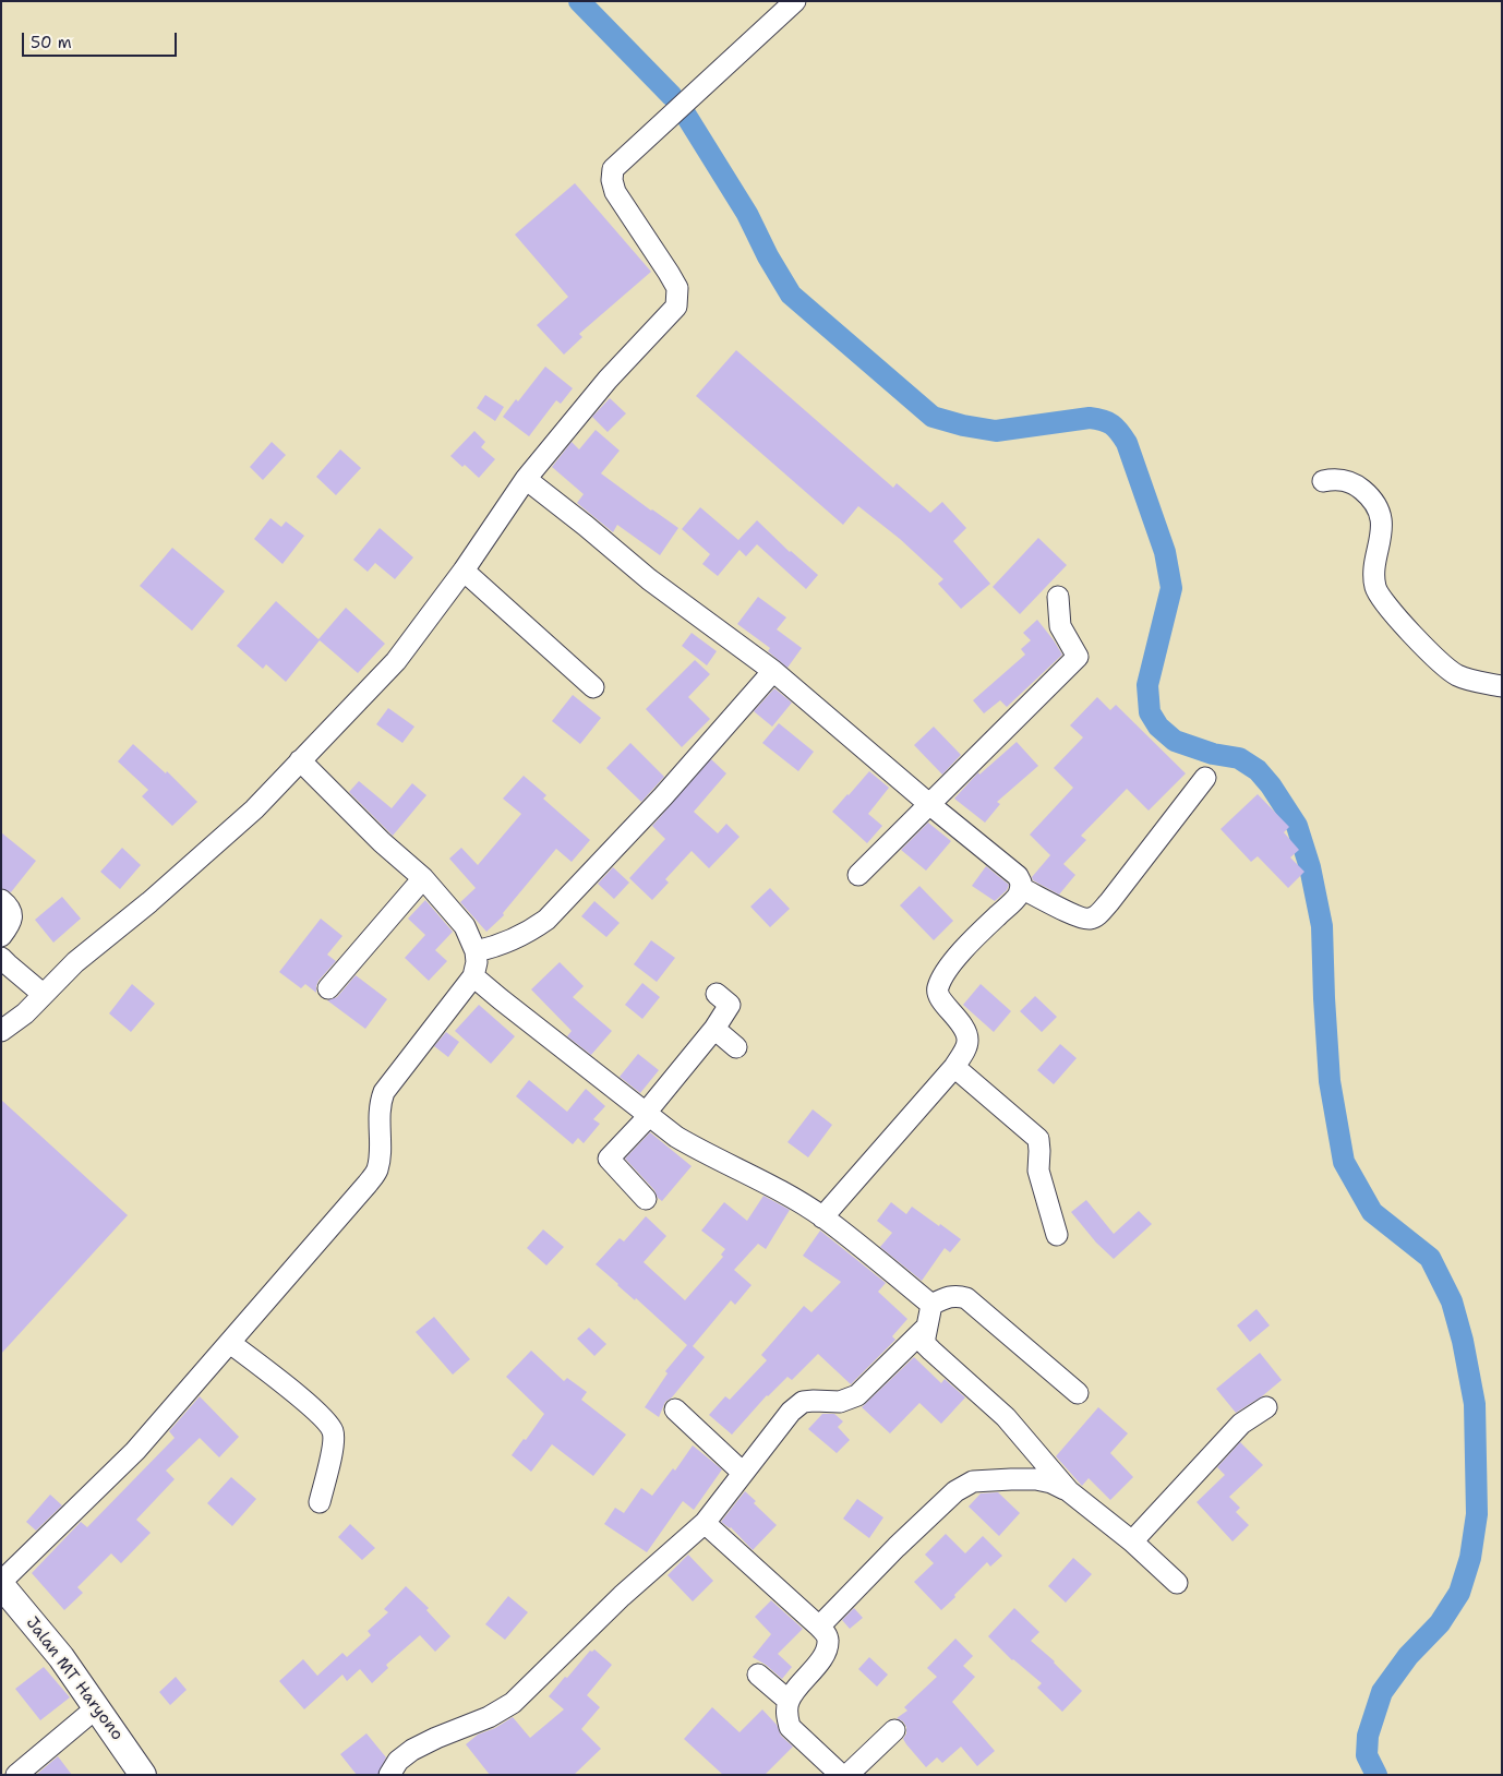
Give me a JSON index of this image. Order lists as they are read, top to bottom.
{
  "streets": {
    "main road": ["Jalan MT Haryono"]
  },
  "scale_bar": "50 m"
}
